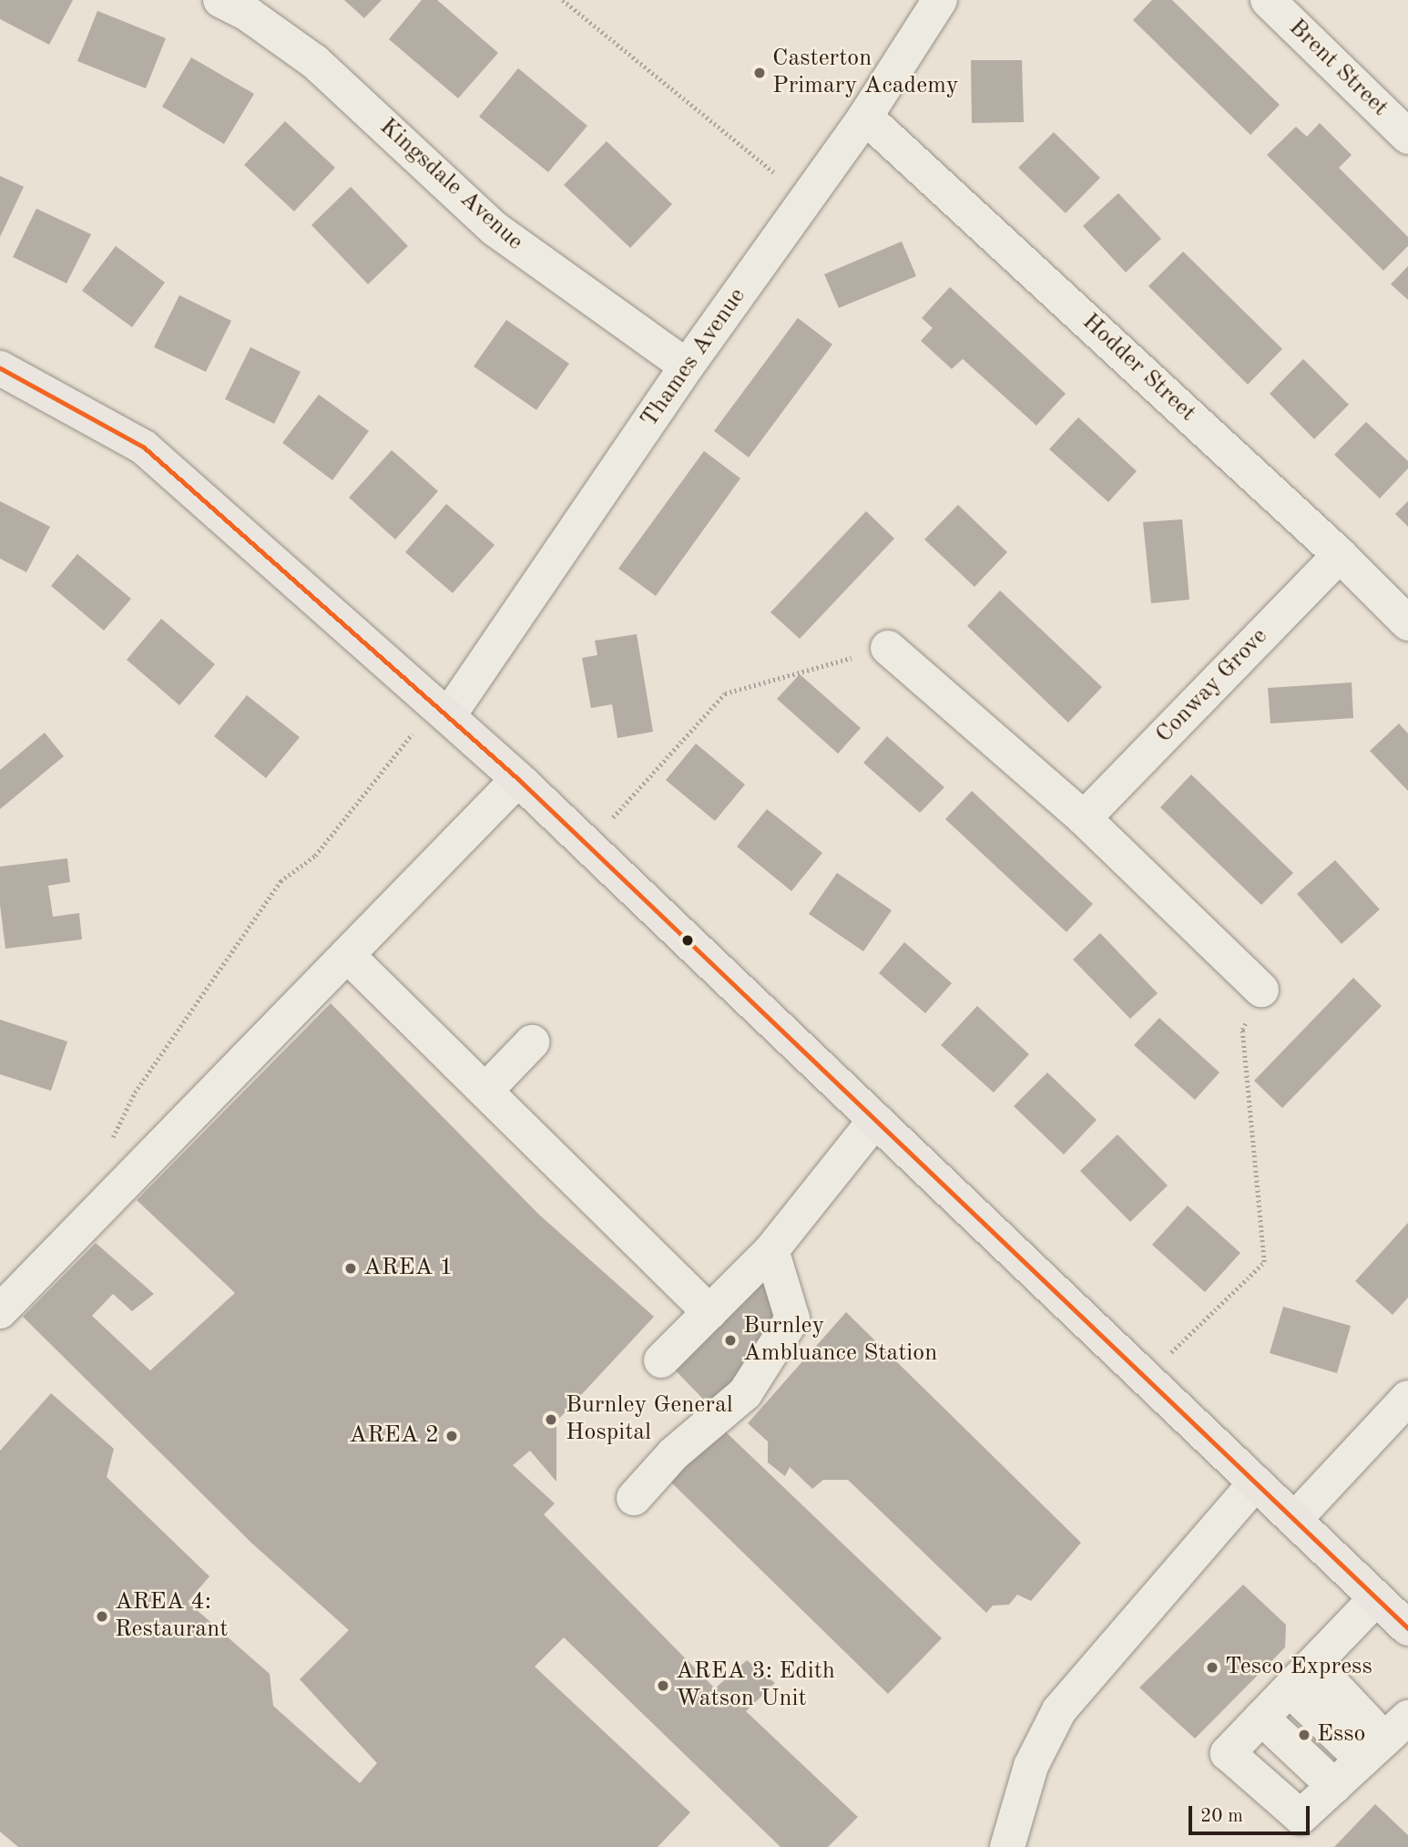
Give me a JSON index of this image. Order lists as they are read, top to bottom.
{
  "streets": {
    "street": [
      "Brent Street",
      "Kingsdale Avenue",
      "Thames Avenue",
      "Hodder Street",
      "Conway Grove"
    ]
  },
  "crossings": [
    ["Kingsdale Avenue", "Thames Avenue"],
    ["Thames Avenue", "Hodder Street"],
    ["Hodder Street", "Conway Grove"]
  ],
  "places": [
    "Casterton Primary Academy",
    "AREA 1",
    "Burnley Ambluance Station",
    "Burnley General Hospital",
    "AREA 2",
    "AREA 4: Restaurant",
    "Tesco Express",
    "AREA 3: Edith Watson Unit",
    "Esso"
  ],
  "scale_bar": "20 m"
}
